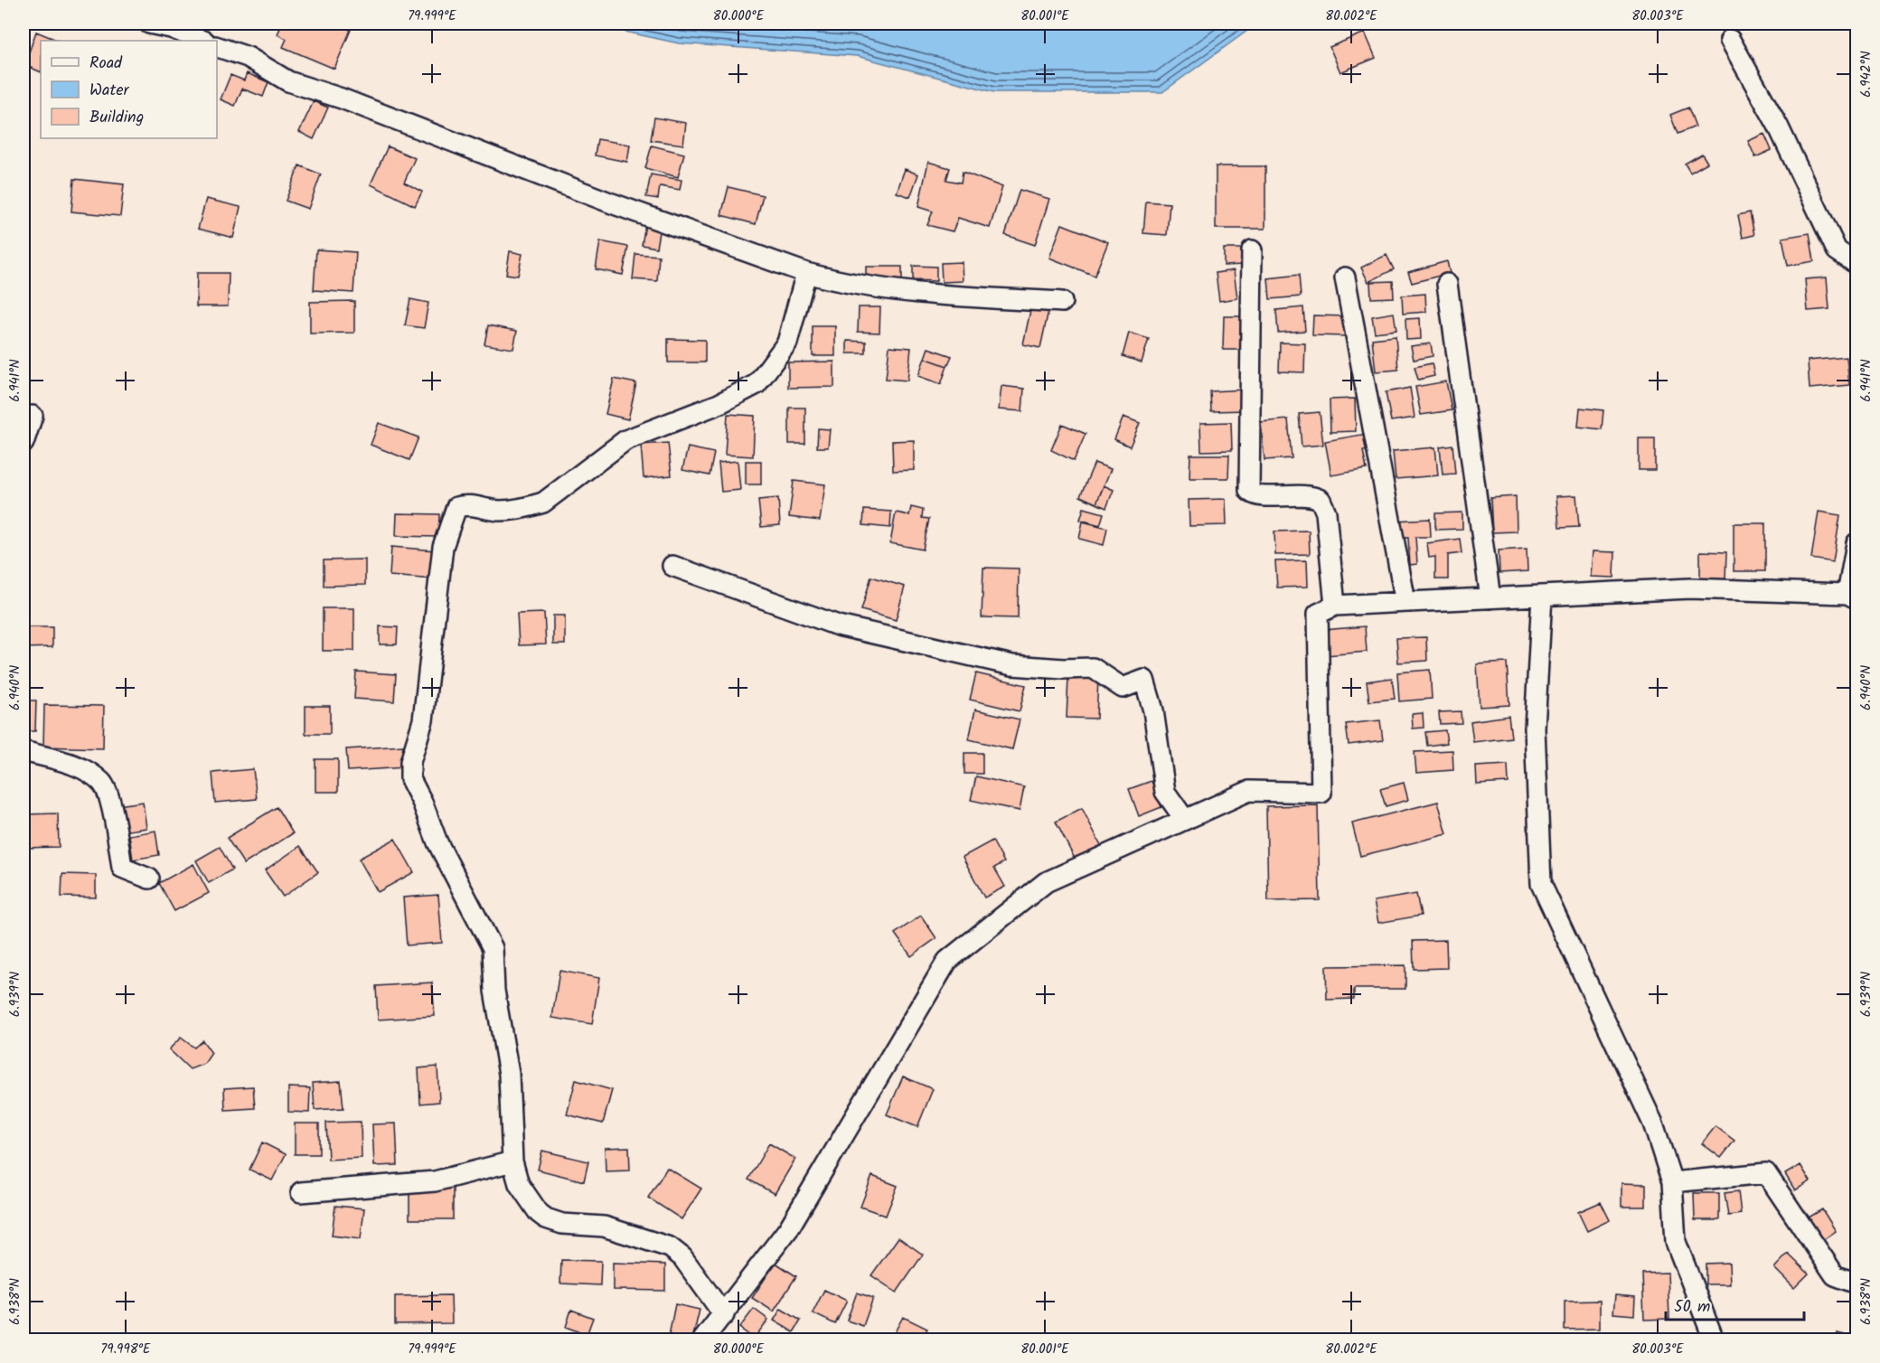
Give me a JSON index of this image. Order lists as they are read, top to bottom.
{
  "legend": ["Road", "Water", "Building"],
  "scale_bar": "50 m",
  "coordinates": [
    "79.999°E",
    "80.000°E",
    "80.001°E",
    "80.002°E",
    "80.003°E",
    "6.942°N",
    "6.941°N",
    "6.940°N",
    "6.939°N",
    "6.938°N",
    "79.998°E"
  ]
}
